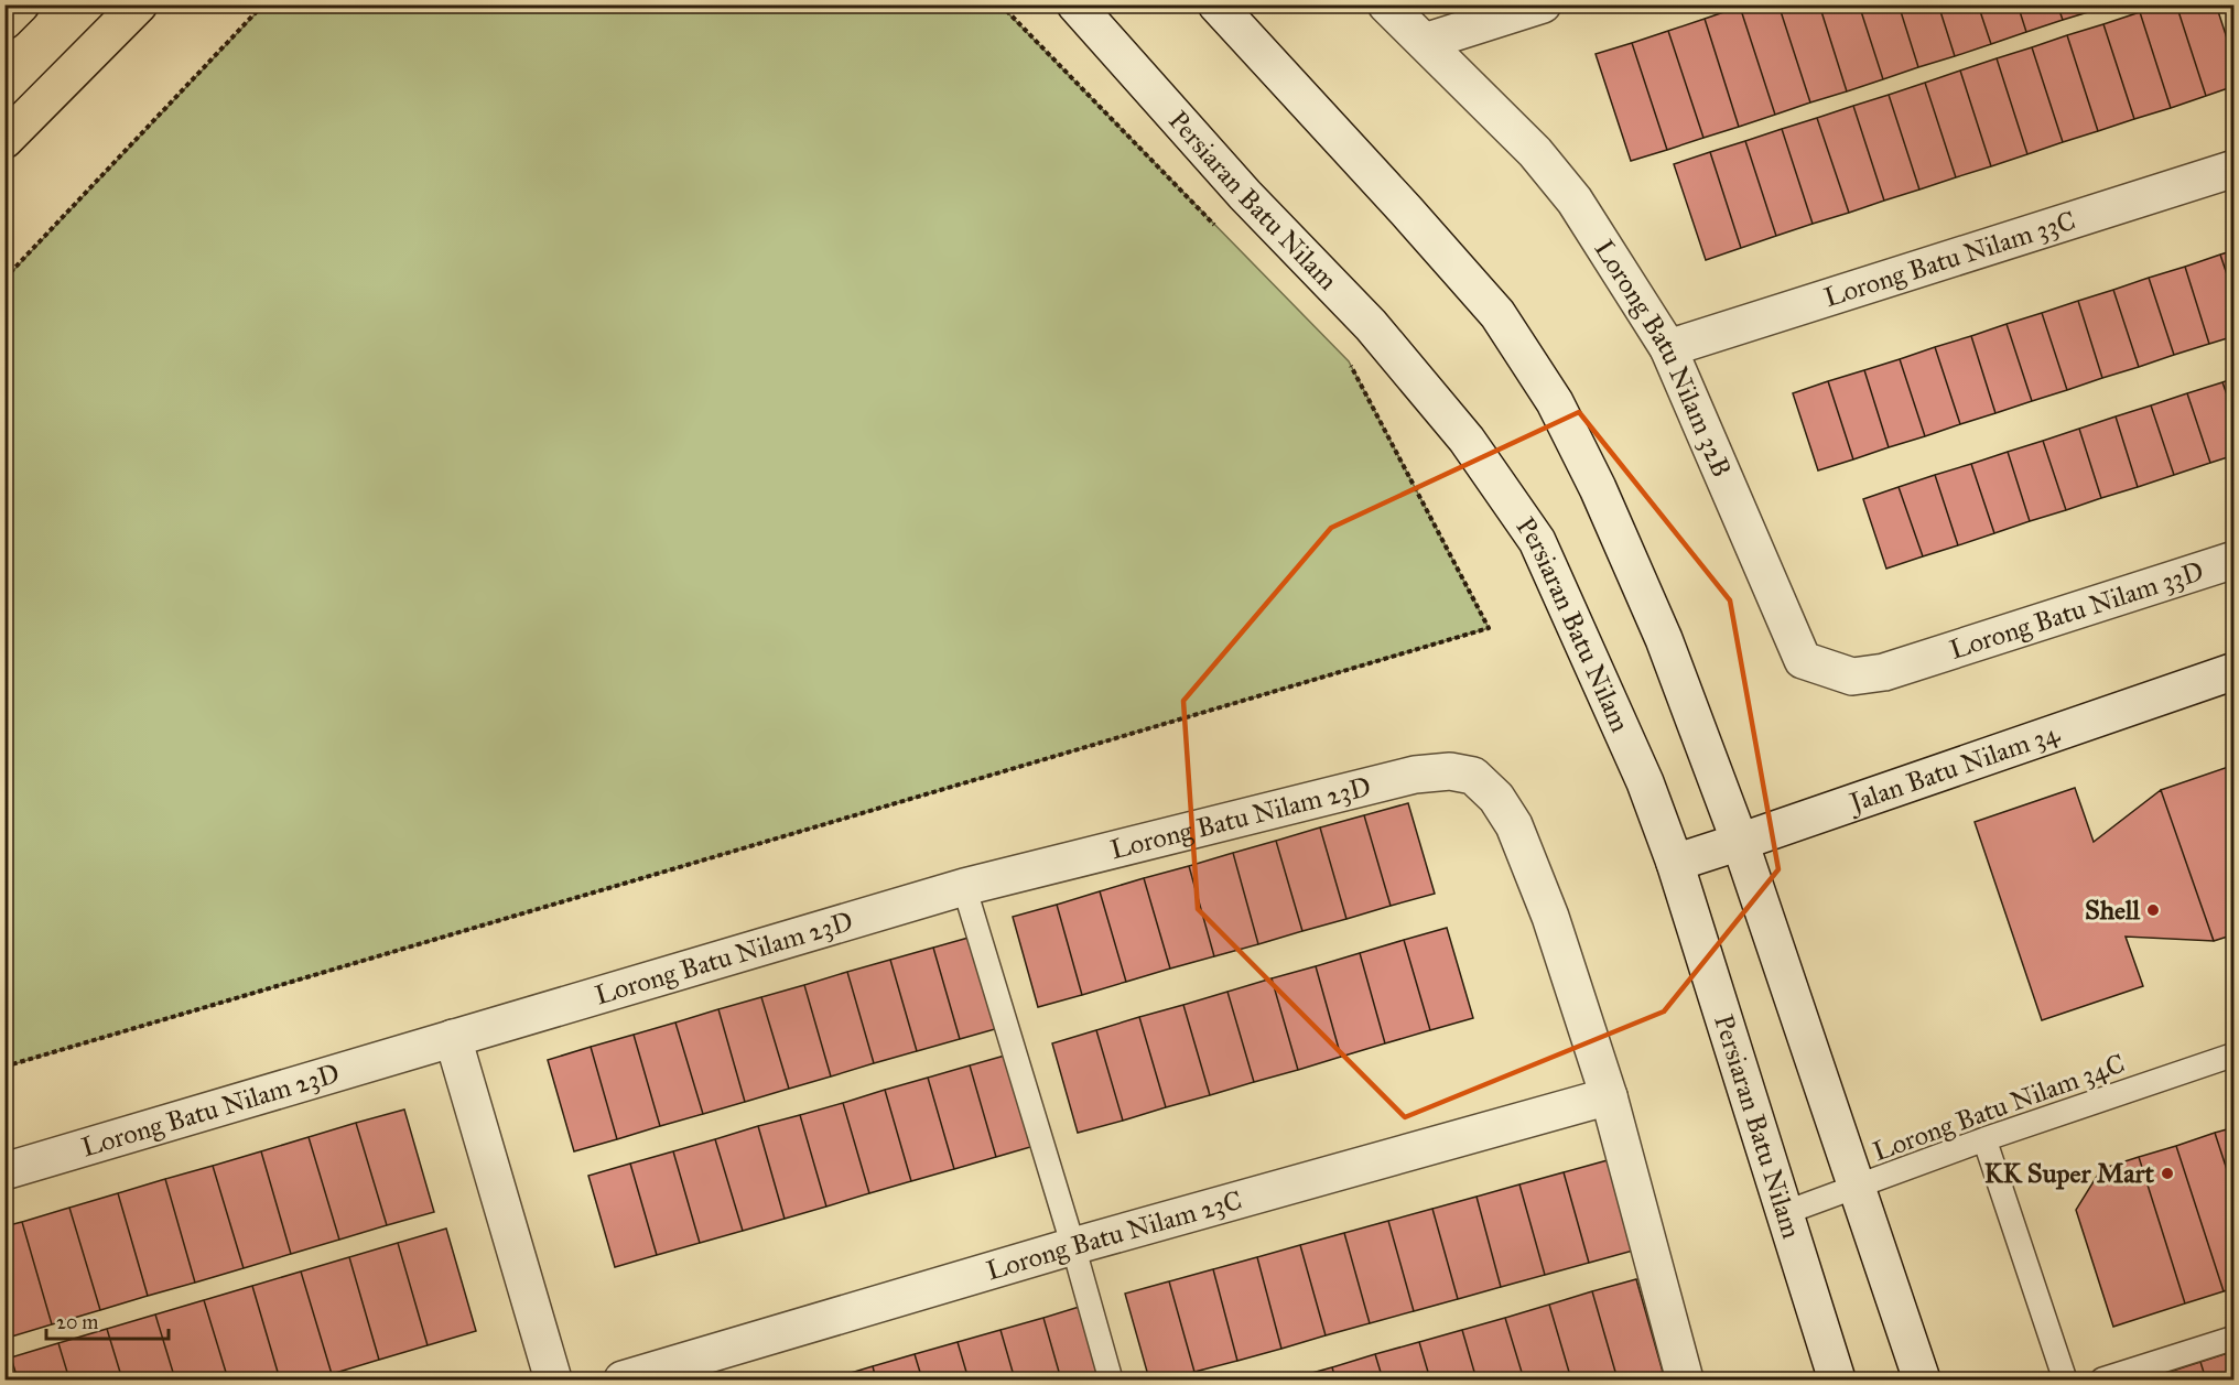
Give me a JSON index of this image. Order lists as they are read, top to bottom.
{
  "streets": {
    "street": [
      "Persiaran Batu Nilam",
      "Lorong Batu Nilam 33C",
      "Lorong Batu Nilam 32B",
      "Lorong Batu Nilam 33D",
      "Jalan Batu Nilam 34",
      "Lorong Batu Nilam 23D",
      "Lorong Batu Nilam 23C"
    ],
    "lane": ["Lorong Batu Nilam 34C"]
  },
  "crossings": [
    ["Persiaran Batu Nilam", "Jalan Batu Nilam 34"],
    ["Persiaran Batu Nilam", "Lorong Batu Nilam 34C"],
    ["Lorong Batu Nilam 33C", "Lorong Batu Nilam 32B"],
    ["Lorong Batu Nilam 32B", "Lorong Batu Nilam 33D"],
    ["Lorong Batu Nilam 23D", "Lorong Batu Nilam 23C"]
  ],
  "places": ["Shell", "KK Super Mart"],
  "scale_bar": "20 m"
}
